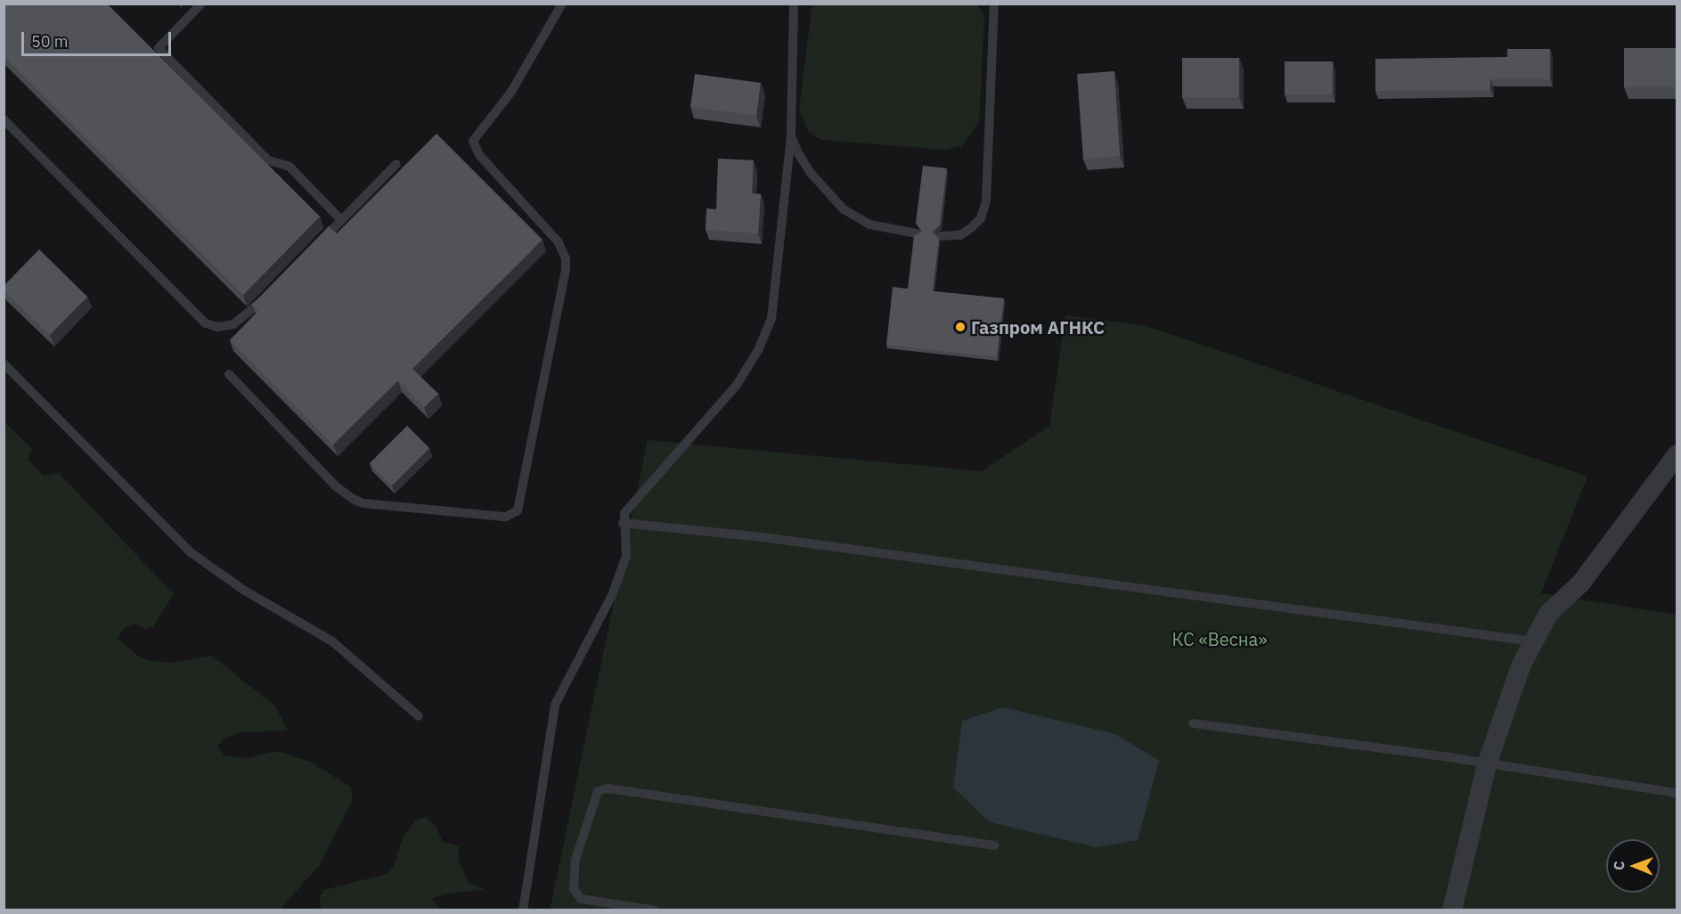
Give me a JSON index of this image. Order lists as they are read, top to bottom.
{
  "parks": ["КС «Весна»"],
  "places": ["Газпром АГНКС"],
  "scale_bar": "50 m",
  "north": "left"
}
